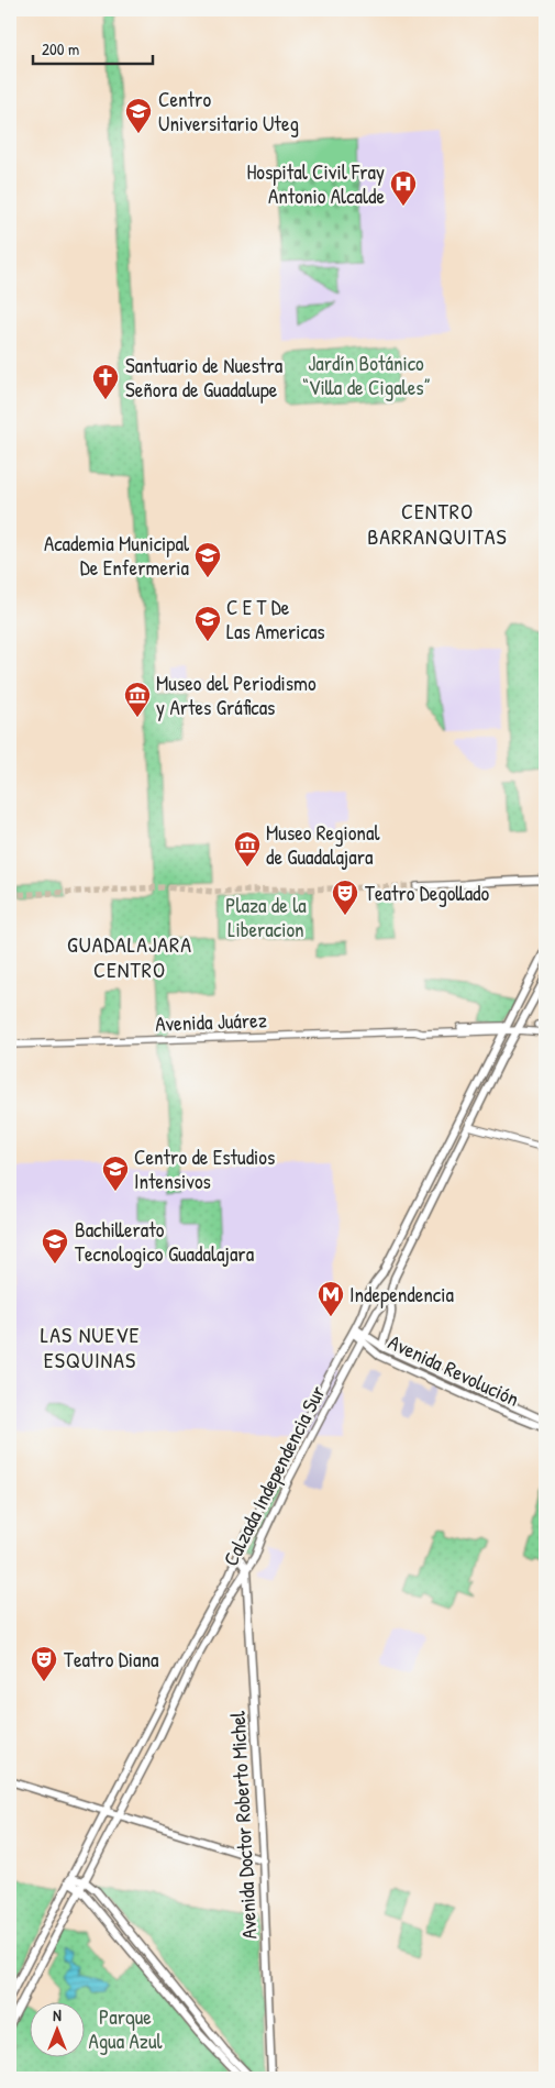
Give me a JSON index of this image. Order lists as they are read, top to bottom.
{
  "streets": {
    "main road": [
      "Avenida Juárez",
      "Avenida Revolución",
      "Calzada Independencia Sur",
      "Avenida Doctor Roberto Michel"
    ]
  },
  "crossings": [
    ["Avenida Juárez", "Calzada Independencia Sur"],
    ["Avenida Revolución", "Calzada Independencia Sur"],
    ["Calzada Independencia Sur", "Avenida Doctor Roberto Michel"]
  ],
  "districts": ["CENTRO BARRANQUITAS", "GUADALAJARA CENTRO", "LAS NUEVE ESQUINAS"],
  "parks": ["Jardín Botánico “Villa de Cigales”", "Plaza de la Liberacion", "Parque Agua Azul"],
  "places": {
    "school or university": [
      "Centro Universitario Uteg",
      "Academia Municipal De Enfermeria",
      "C E T De Las Americas",
      "Centro de Estudios Intensivos",
      "Bachillerato Tecnologico Guadalajara"
    ],
    "hospital": ["Hospital Civil Fray Antonio Alcalde"],
    "church": ["Santuario de Nuestra Señora de Guadalupe"],
    "museum": ["Museo del Periodismo y Artes Gráficas", "Museo Regional de Guadalajara"],
    "theatre": ["Teatro Degollado", "Teatro Diana"],
    "metro station": ["Independencia"]
  },
  "scale_bar": "200 m",
  "north": "top"
}
